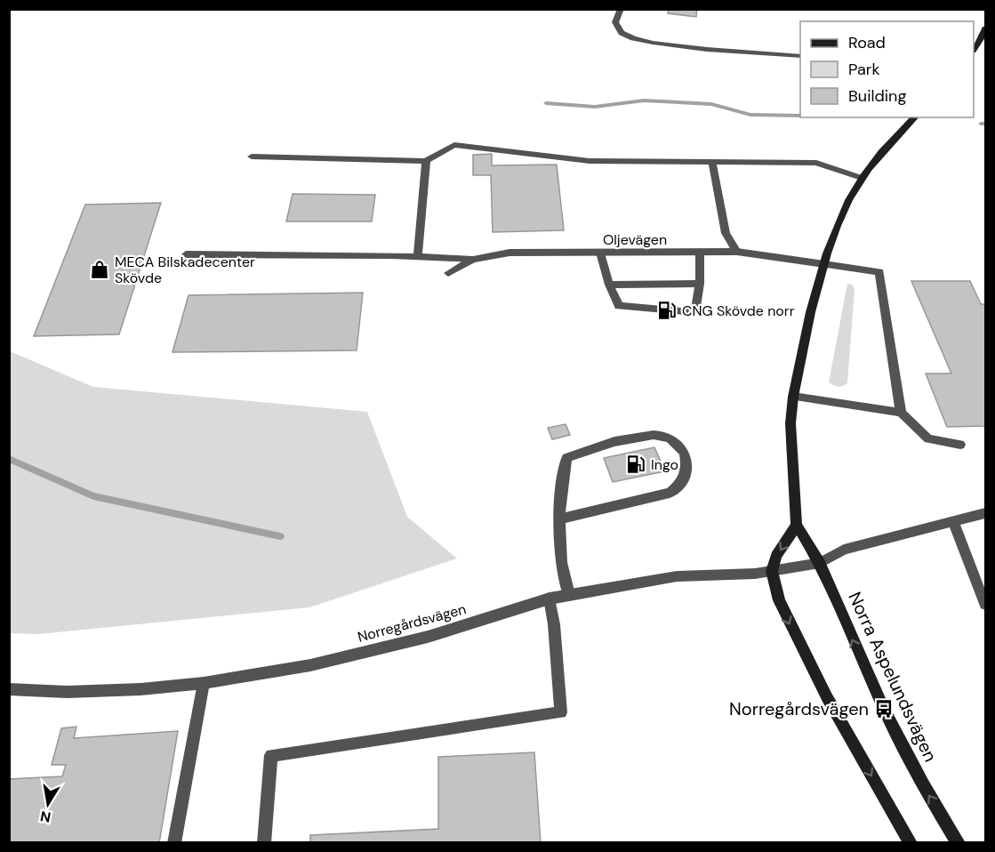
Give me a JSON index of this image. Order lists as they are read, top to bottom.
{
  "streets": {
    "street": ["Oljevägen", "Norregårdsvägen", "Norra Aspelundsvägen"]
  },
  "crossings": [
    ["Oljevägen", "Norra Aspelundsvägen"],
    ["Norregårdsvägen", "Norra Aspelundsvägen"]
  ],
  "places": {
    "shop": ["MECA Bilskadecenter Skövde"],
    "fuel station": ["CNG Skövde norr", "Ingo"],
    "bus stop": ["Norregårdsvägen"]
  },
  "legend": ["Road", "Park", "Building"],
  "north": "bottom"
}
